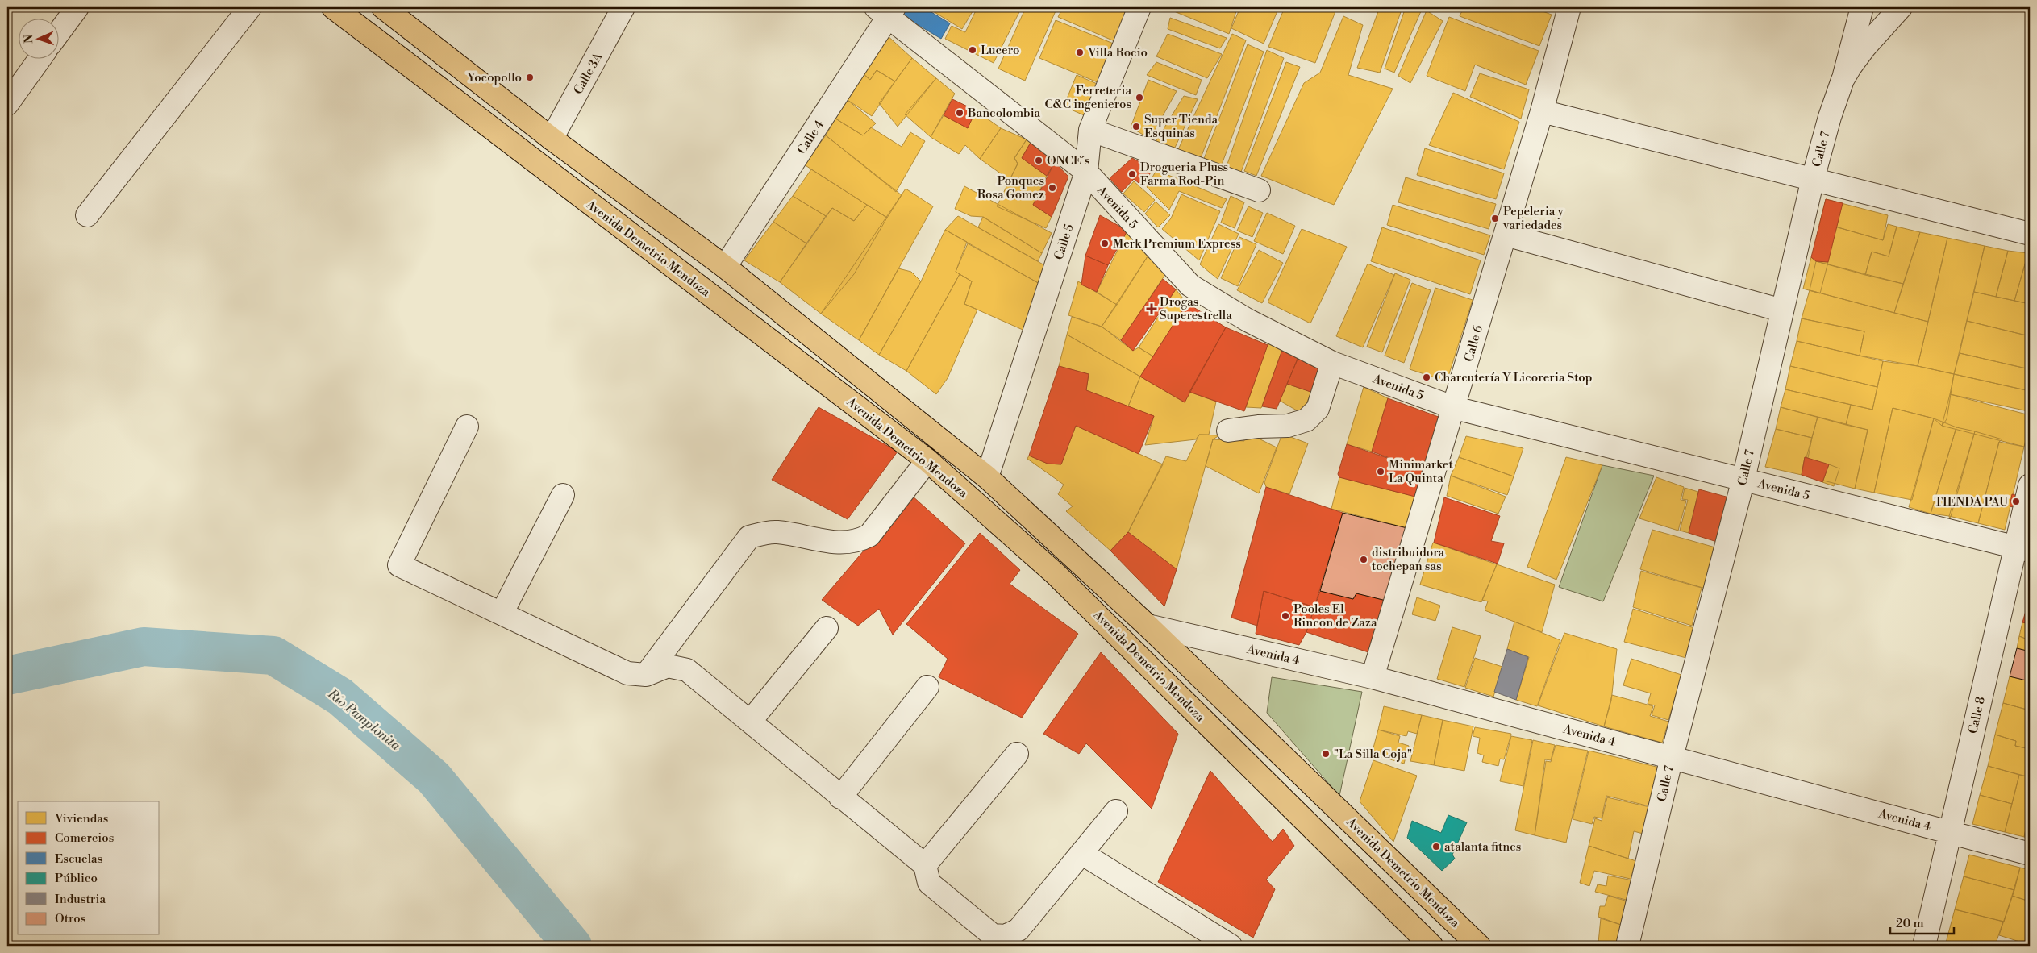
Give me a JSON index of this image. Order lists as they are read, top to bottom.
{
  "streets": {
    "main road": ["Avenida Demetrio Mendoza"],
    "street": [
      "Calle 3A",
      "Calle 4",
      "Calle 7",
      "Avenida 5",
      "Calle 5",
      "Calle 6",
      "Avenida 4",
      "Calle 8"
    ]
  },
  "crossings": [
    ["Calle 3A", "Avenida Demetrio Mendoza"],
    ["Calle 4", "Avenida 5"],
    ["Calle 4", "Avenida Demetrio Mendoza"],
    ["Calle 7", "Avenida 5"],
    ["Calle 7", "Avenida 4"],
    ["Avenida 5", "Calle 5"],
    ["Avenida 5", "Calle 6"],
    ["Avenida 5", "Calle 8"],
    ["Calle 5", "Avenida Demetrio Mendoza"],
    ["Avenida Demetrio Mendoza", "Avenida 4"],
    ["Calle 6", "Avenida 4"],
    ["Avenida 4", "Calle 8"]
  ],
  "water": ["Río Pamplonita"],
  "places": {
    "other": [
      "Lucero",
      "Villa Rocio",
      "Yocopollo",
      "Ferreteria C&C ingenieros",
      "Bancolombia",
      "Super Tienda Esquinas",
      "ONCE´s",
      "Drogueria Pluss Farma Rod-Pin",
      "Ponques Rosa Gomez",
      "Pepeleria y variedades",
      "Merk Premium Express",
      "Charcutería Y Licoreria Stop",
      "Minimarket La Quinta",
      "TIENDA PAU",
      "distribuidora tochepan sas",
      "Pooles El Rincon de Zaza",
      "\"La Silla Coja\"",
      "atalanta fitnes"
    ],
    "health": ["Drogas Superestrella"]
  },
  "legend": [
    "Viviendas",
    "Comercios",
    "Escuelas",
    "Público",
    "Industria",
    "Otros"
  ],
  "scale_bar": "20 m",
  "north": "left"
}
